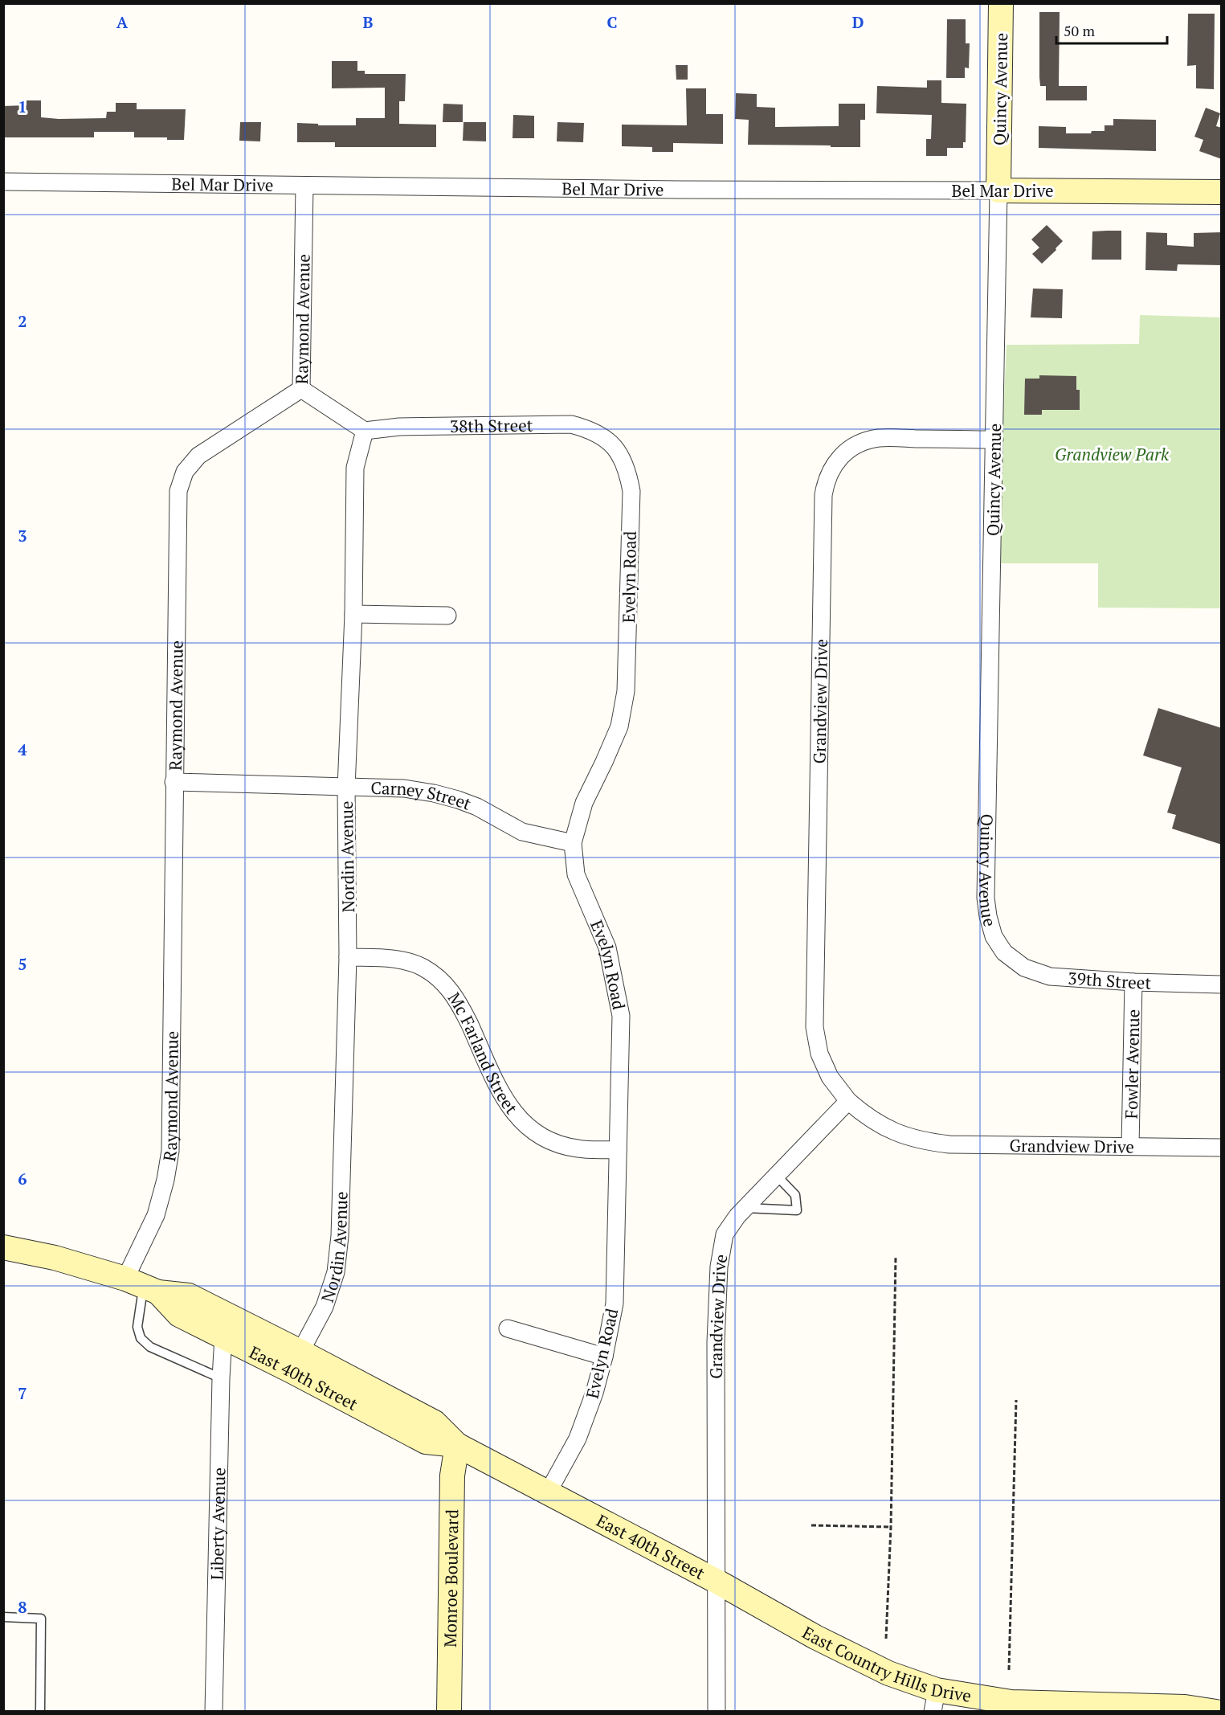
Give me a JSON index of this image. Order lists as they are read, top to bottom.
{
  "streets": {
    "main road": [
      "Quincy Avenue",
      "Bel Mar Drive",
      "East 40th Street",
      "Monroe Boulevard",
      "East Country Hills Drive"
    ],
    "street": [
      "Raymond Avenue",
      "38th Street",
      "Evelyn Road",
      "Grandview Drive",
      "Carney Street",
      "Nordin Avenue",
      "39th Street",
      "Mc Farland Street",
      "Fowler Avenue",
      "Liberty Avenue"
    ]
  },
  "crossings": [
    ["Quincy Avenue", "Bel Mar Drive"],
    ["Quincy Avenue", "Grandview Drive"],
    ["Quincy Avenue", "39th Street"],
    ["Bel Mar Drive", "Raymond Avenue"],
    ["Raymond Avenue", "Carney Street"],
    ["Raymond Avenue", "East 40th Street"],
    ["38th Street", "Evelyn Road"],
    ["38th Street", "Nordin Avenue"],
    ["Evelyn Road", "Carney Street"],
    ["Evelyn Road", "Mc Farland Street"],
    ["Evelyn Road", "East 40th Street"],
    ["Grandview Drive", "Fowler Avenue"],
    ["Grandview Drive", "East 40th Street"],
    ["Grandview Drive", "East Country Hills Drive"],
    ["Carney Street", "Nordin Avenue"],
    ["Nordin Avenue", "Mc Farland Street"],
    ["Nordin Avenue", "East 40th Street"],
    ["39th Street", "Fowler Avenue"],
    ["East 40th Street", "Liberty Avenue"],
    ["East 40th Street", "Monroe Boulevard"],
    ["East 40th Street", "East Country Hills Drive"]
  ],
  "parks": ["Grandview Park"],
  "scale_bar": "50 m",
  "grid": {
    "columns": [
      "A",
      "B",
      "C",
      "D"
    ],
    "rows": [
      "1",
      "2",
      "3",
      "4",
      "5",
      "6",
      "7",
      "8"
    ]
  }
}
